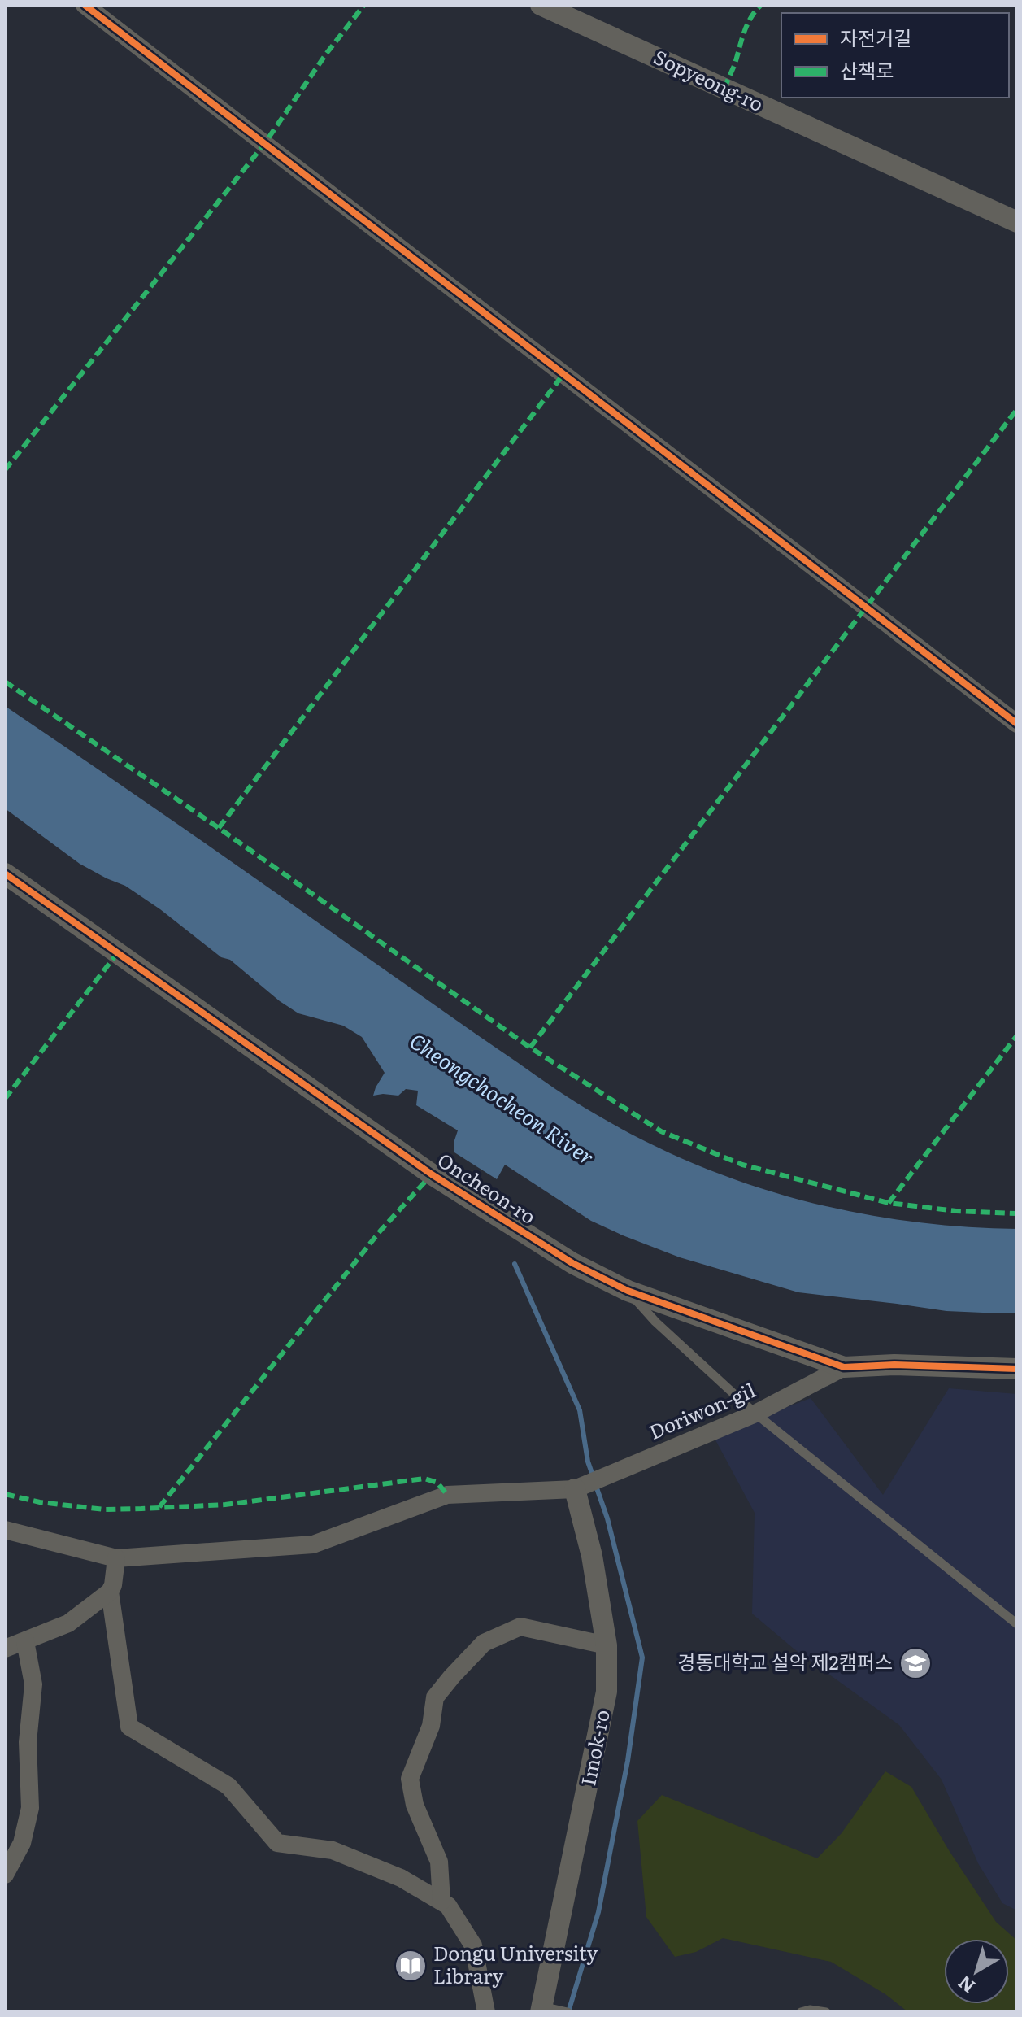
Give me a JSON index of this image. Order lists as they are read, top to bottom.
{
  "streets": {
    "street": [
      "Sopyeong-ro",
      "Oncheon-ro",
      "Doriwon-gil",
      "Imok-ro"
    ]
  },
  "crossings": [
    ["Oncheon-ro", "Doriwon-gil"],
    ["Doriwon-gil", "Imok-ro"]
  ],
  "water": ["Cheongchocheon River"],
  "places": {
    "school or university": ["경동대학교 설악 제2캠퍼스"],
    "library": ["Dongu University Library"]
  },
  "legend": ["자전거길", "산책로"],
  "north": "bottom left"
}
